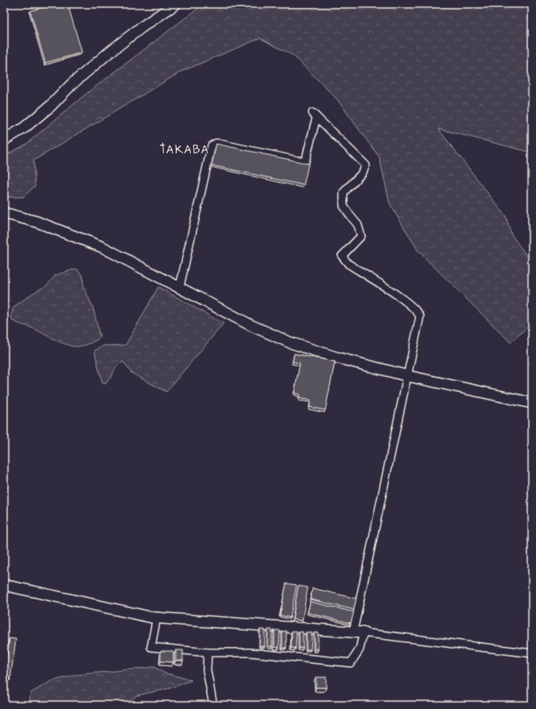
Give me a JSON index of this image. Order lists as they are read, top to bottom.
{
  "districts": ["TAKABA"]
}
